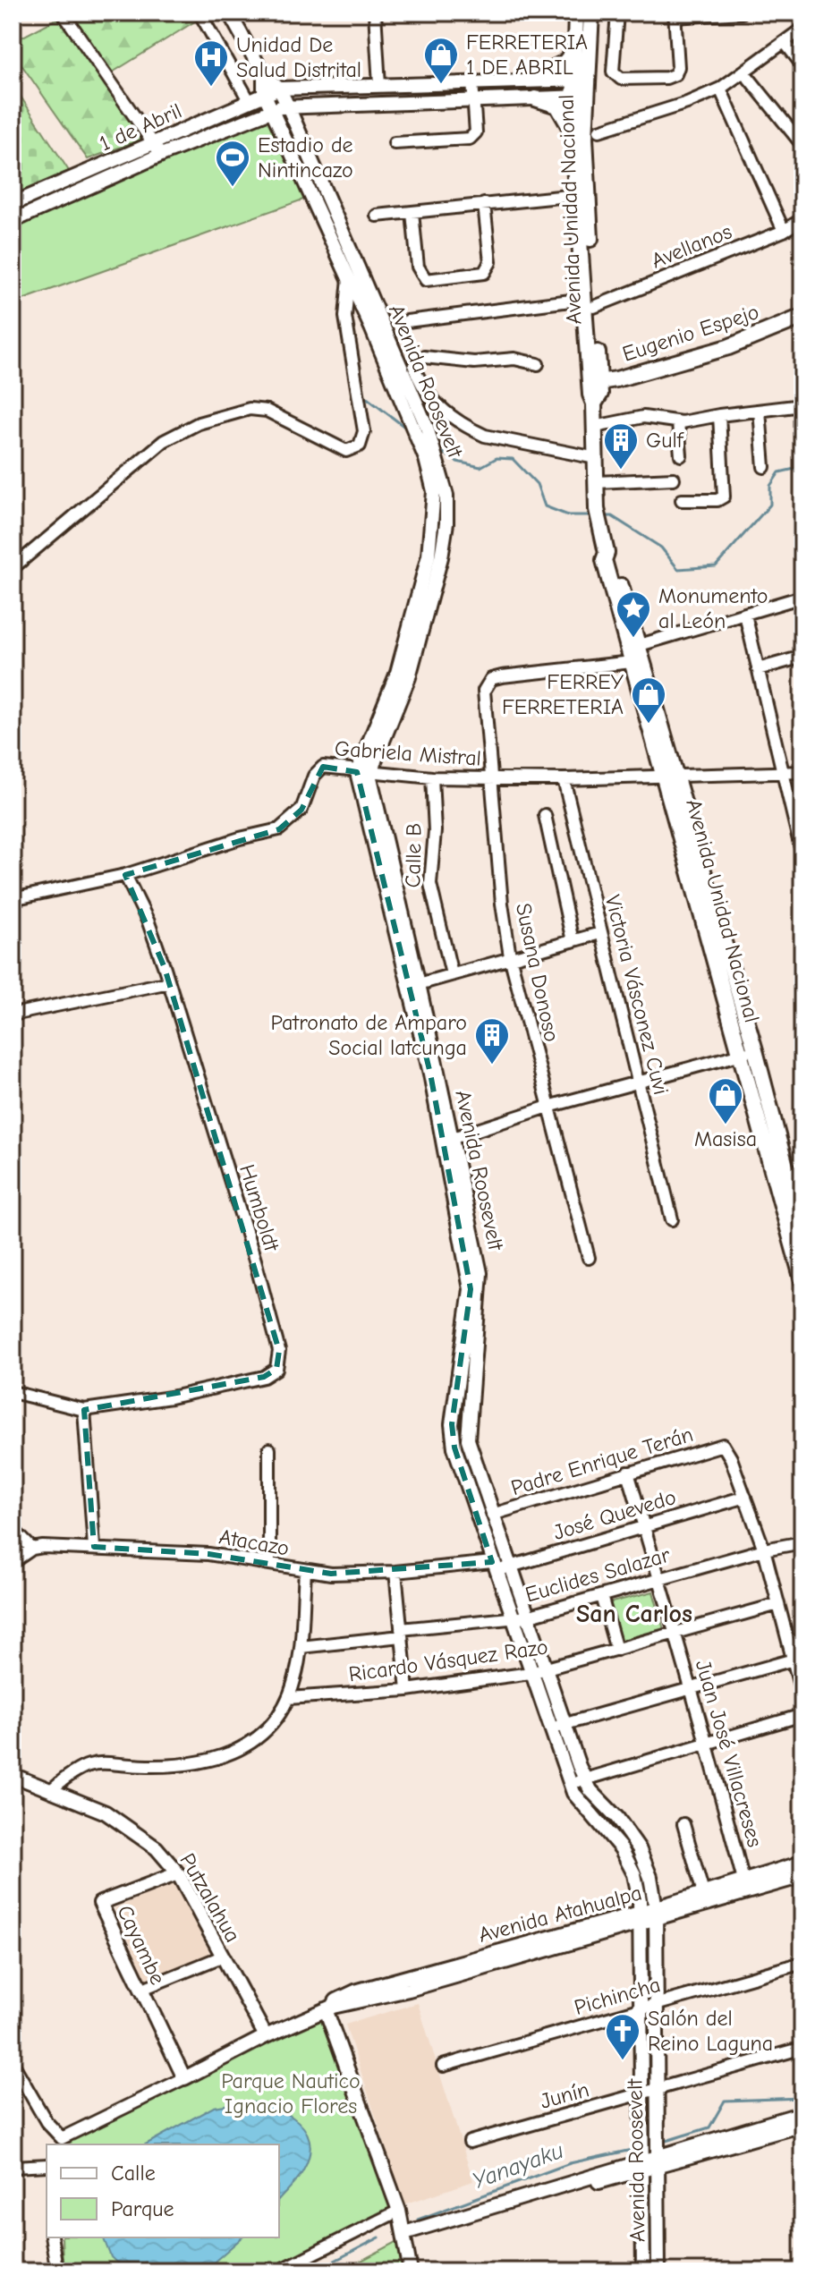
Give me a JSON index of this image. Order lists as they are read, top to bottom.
{
  "streets": {
    "main road": ["Avenida Unidad Nacional", "Eugenio Espejo"],
    "street": [
      "1 de Abril",
      "Avellanos",
      "Avenida Roosevelt",
      "Gabriela Mistral",
      "Calle B",
      "Susana Donoso",
      "Victoria Vásconez Cuvi",
      "Humboldt",
      "Padre Enrique Terán",
      "José Quevedo",
      "Atacazo",
      "Euclides Salazar",
      "Ricardo Vásquez Razo",
      "Juan José Villacreses",
      "Putzalahua",
      "Avenida Atahualpa",
      "Cayambe",
      "Pichincha",
      "Junín"
    ]
  },
  "crossings": [
    ["1 de Abril", "Avenida Unidad Nacional"],
    ["1 de Abril", "Avenida Roosevelt"],
    ["Avenida Unidad Nacional", "Avellanos"],
    ["Avenida Unidad Nacional", "Eugenio Espejo"],
    ["Avenida Unidad Nacional", "Gabriela Mistral"],
    ["Avenida Unidad Nacional", "Susana Donoso"],
    ["Avenida Roosevelt", "Gabriela Mistral"],
    ["Avenida Roosevelt", "Padre Enrique Terán"],
    ["Avenida Roosevelt", "José Quevedo"],
    ["Avenida Roosevelt", "Atacazo"],
    ["Avenida Roosevelt", "Euclides Salazar"],
    ["Avenida Roosevelt", "Ricardo Vásquez Razo"],
    ["Avenida Roosevelt", "Avenida Atahualpa"],
    ["Avenida Roosevelt", "Pichincha"],
    ["Avenida Roosevelt", "Junín"],
    ["Gabriela Mistral", "Calle B"],
    ["Gabriela Mistral", "Susana Donoso"],
    ["Gabriela Mistral", "Victoria Vásconez Cuvi"],
    ["Gabriela Mistral", "Humboldt"],
    ["Padre Enrique Terán", "José Quevedo"],
    ["Padre Enrique Terán", "Juan José Villacreses"],
    ["José Quevedo", "Atacazo"],
    ["José Quevedo", "Juan José Villacreses"],
    ["Euclides Salazar", "Juan José Villacreses"],
    ["Ricardo Vásquez Razo", "Juan José Villacreses"],
    ["Juan José Villacreses", "Avenida Atahualpa"],
    ["Putzalahua", "Avenida Atahualpa"],
    ["Putzalahua", "Cayambe"],
    ["Avenida Atahualpa", "Cayambe"]
  ],
  "districts": ["San Carlos"],
  "water": ["Yanayaku"],
  "parks": ["Parque Nautico Ignacio Flores"],
  "places": {
    "shop": ["FERRETERIA 1 DE ABRIL", "FERREY FERRETERIA", "Masisa"],
    "hospital": ["Unidad De Salud Distrital"],
    "sports": ["Estadio de Nintincazo"],
    "building": ["Gulf", "Patronato de Amparo Social latcunga"],
    "place": ["Monumento al León"],
    "church": ["Salón del Reino Laguna"]
  },
  "legend": ["Calle", "Parque"]
}
